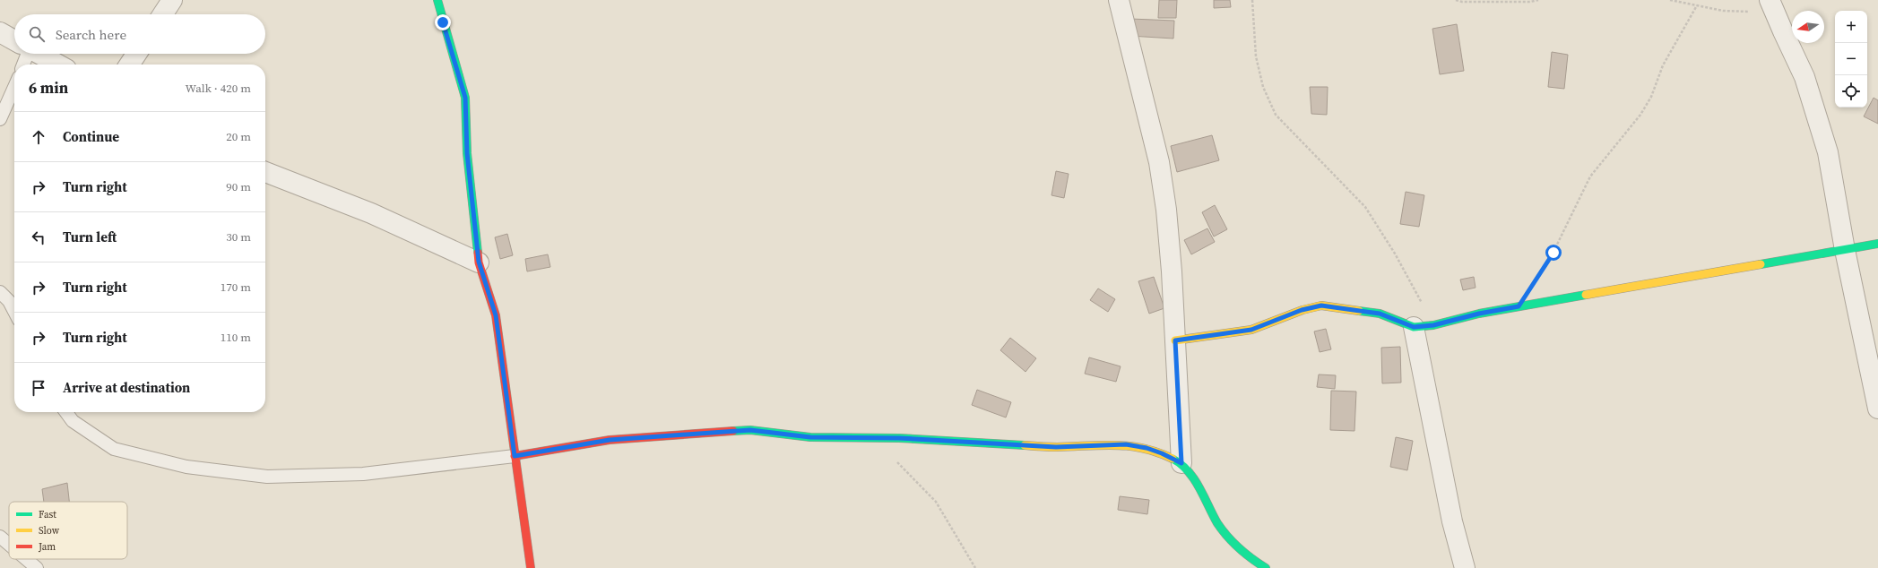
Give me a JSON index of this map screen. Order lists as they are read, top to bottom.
{
  "legend": ["Fast", "Slow", "Jam"],
  "north": "left",
  "page": {
    "map_buttons": ["+", "−"],
    "search": "Search here",
    "heading": ["6 min", "Walk · 420 m"],
    "list": [
      ["Continue", "20 m"],
      ["Turn right", "90 m"],
      ["Turn left", "30 m"],
      ["Turn right", "170 m"],
      ["Turn right", "110 m"],
      "Arrive at destination"
    ]
  }
}
